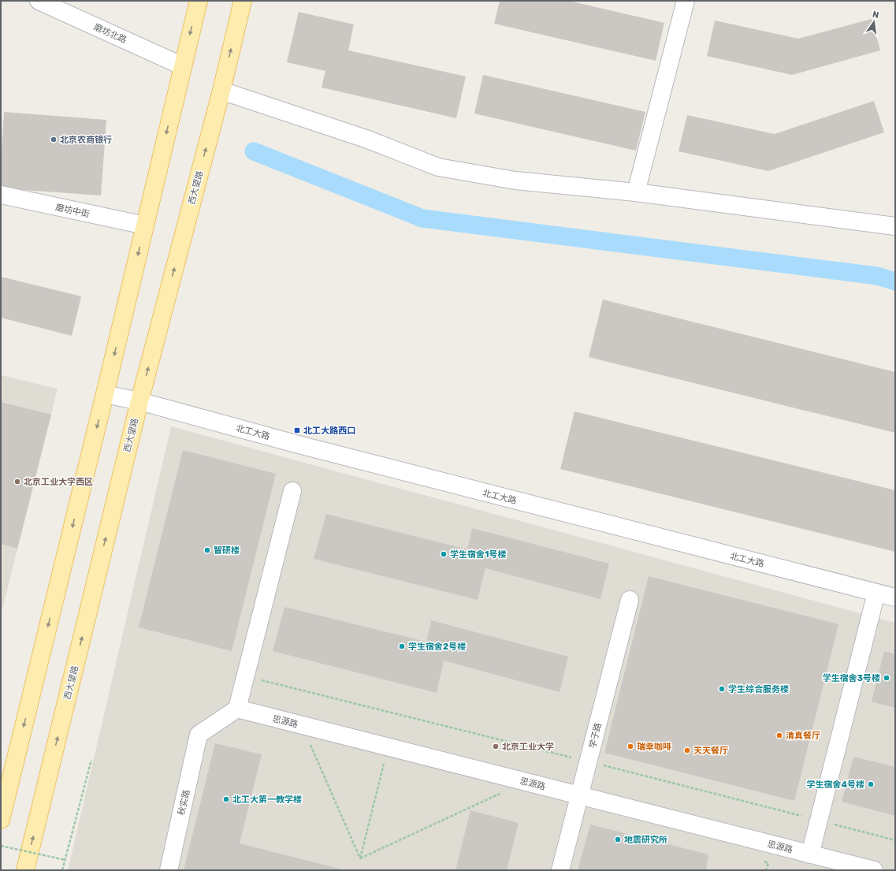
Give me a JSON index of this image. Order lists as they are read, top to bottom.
{
  "streets": {
    "main road": ["西大望路"],
    "street": [
      "磨坊北路",
      "磨坊中街",
      "北工大路",
      "思源路",
      "学子路",
      "秋实路"
    ]
  },
  "crossings": [
    ["西大望路", "北工大路"],
    ["思源路", "学子路"],
    ["思源路", "秋实路"]
  ],
  "places": {
    "other": [
      "北京农商银行",
      "北京工业大学西区",
      "智研楼",
      "学生宿舍1号楼",
      "学生宿舍2号楼",
      "学生宿舍3号楼",
      "学生综合服务楼",
      "清真餐厅",
      "北京工业大学",
      "瑞幸咖啡",
      "天天餐厅",
      "学生宿舍4号楼",
      "北工大第一教学楼",
      "地震研究所"
    ],
    "transit": ["北工大路西口"]
  },
  "north": "top"
}
